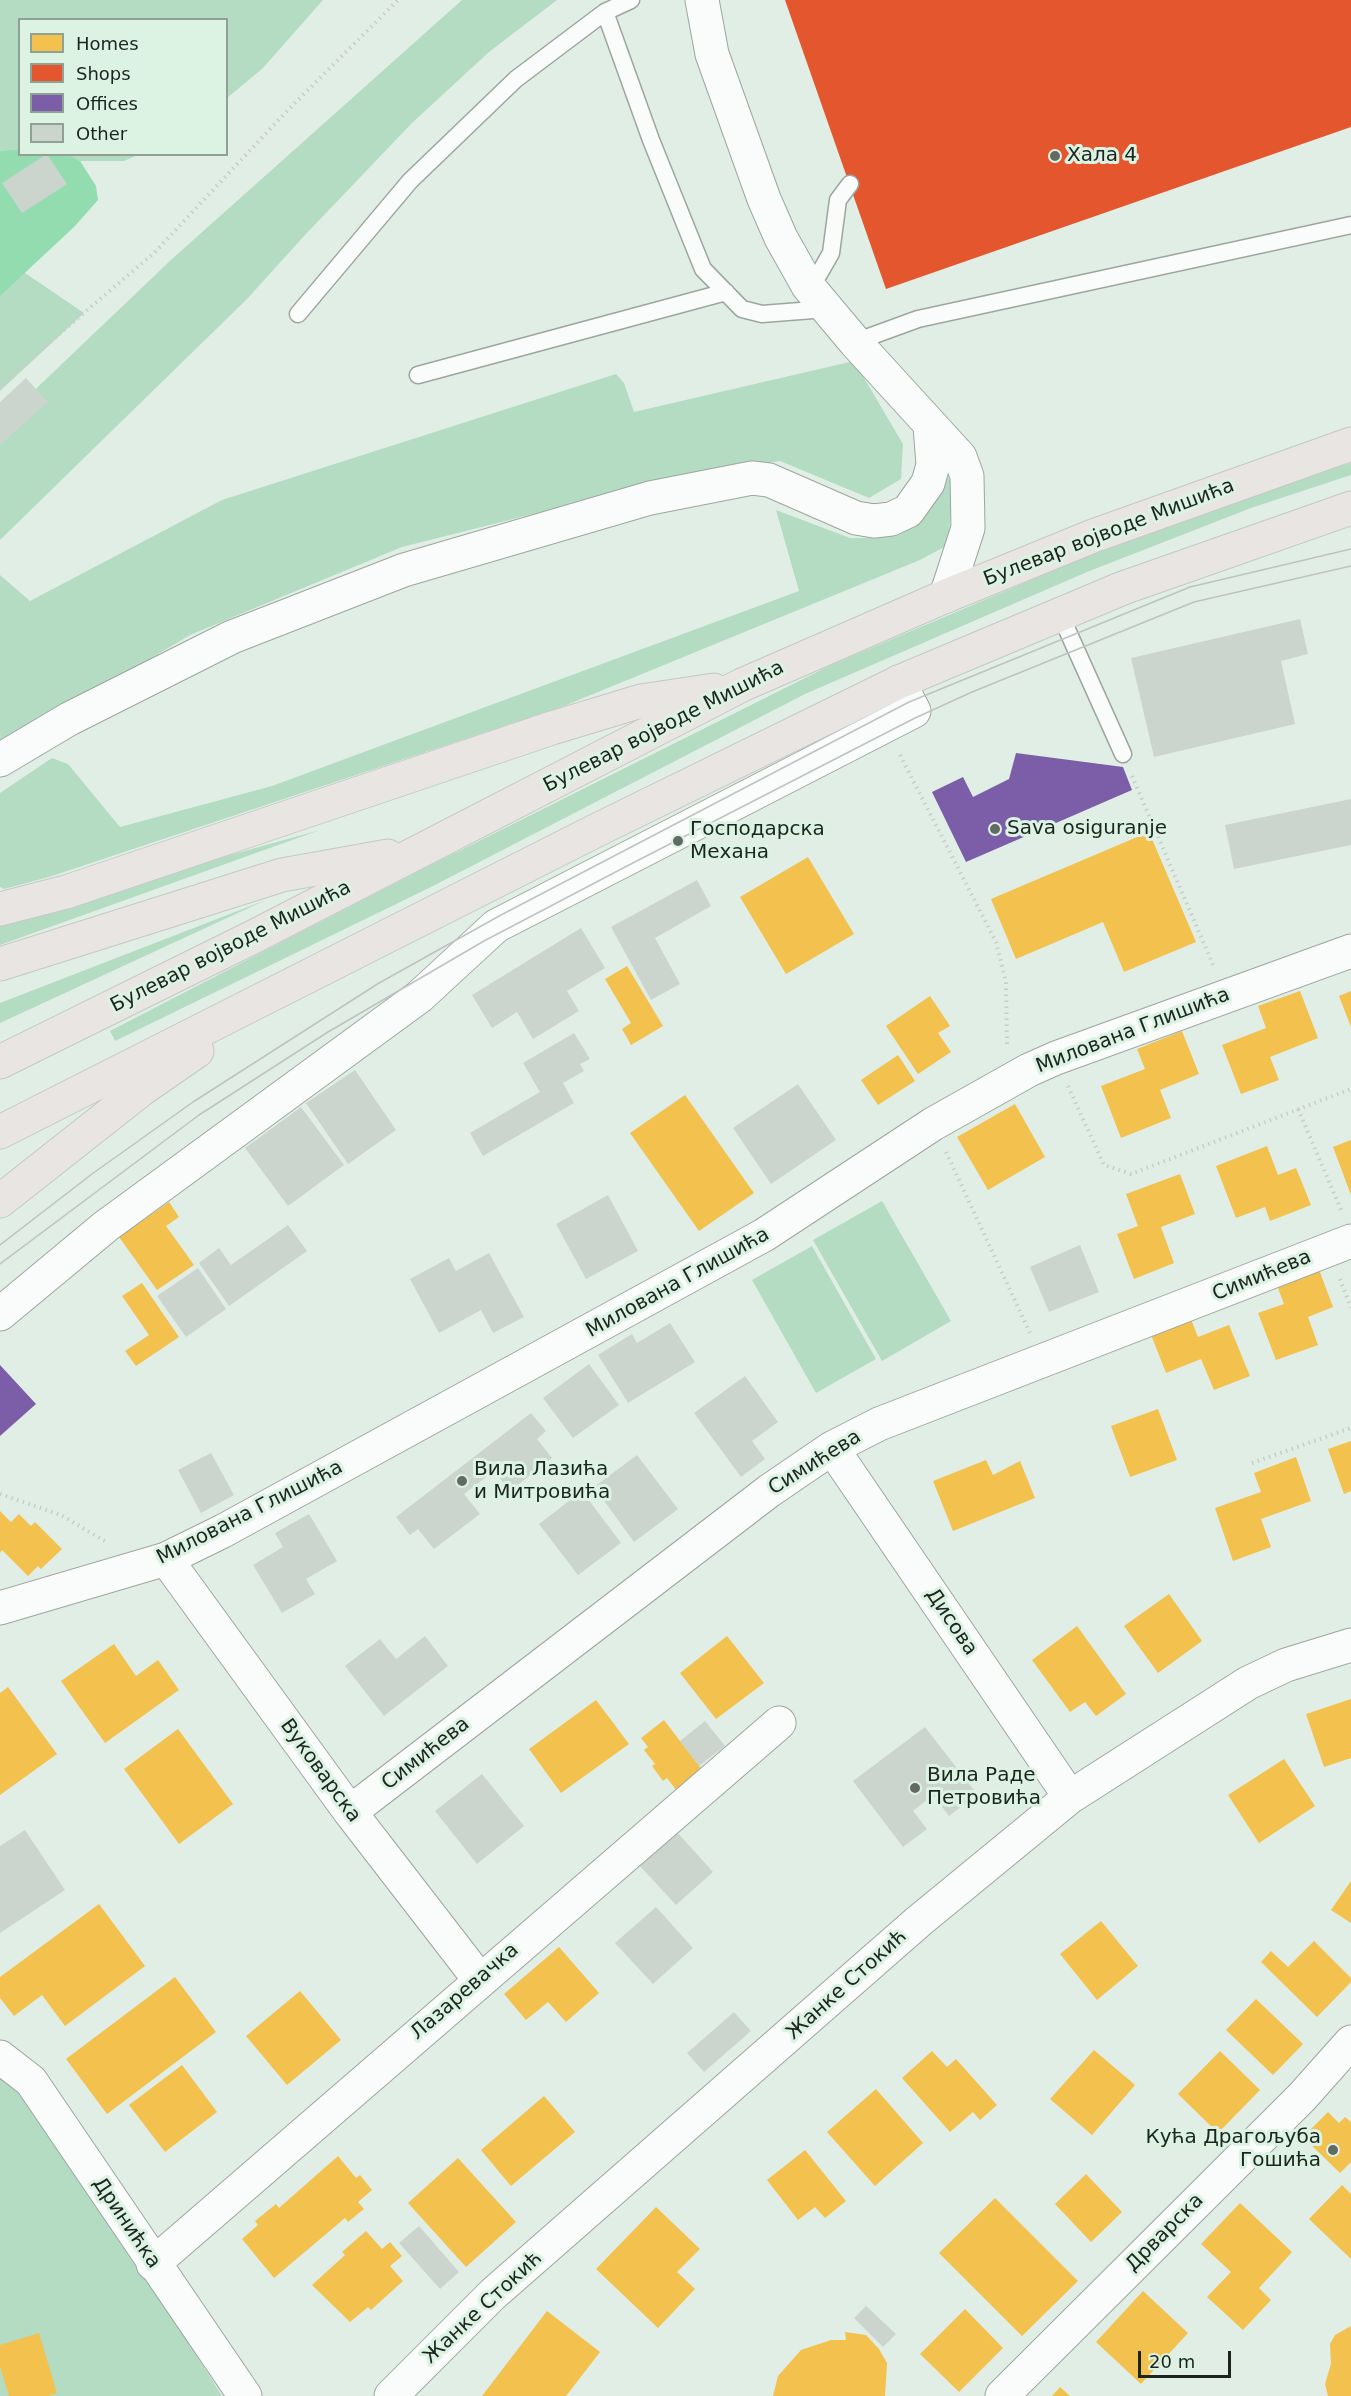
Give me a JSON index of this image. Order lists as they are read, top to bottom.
{
  "streets": {
    "main road": ["Булевар војводе Мишића"],
    "street": [
      "Милована Глишића",
      "Симићева",
      "Дисова",
      "Вуковарска",
      "Жанке Стокић",
      "Лазаревачка",
      "Дринићка",
      "Дрварска"
    ]
  },
  "crossings": [
    ["Милована Глишића", "Вуковарска"],
    ["Симићева", "Дисова"],
    ["Симићева", "Вуковарска"],
    ["Дисова", "Жанке Стокић"],
    ["Вуковарска", "Лазаревачка"],
    ["Лазаревачка", "Дринићка"]
  ],
  "places": [
    "Хала 4",
    "Sava osiguranje",
    "Господарска Механа",
    "Вила Лазића и Митровића",
    "Вила Раде Петровића",
    "Кућа Драгољуба Гошића"
  ],
  "legend": [
    "Homes",
    "Shops",
    "Offices",
    "Other"
  ],
  "scale_bar": "20 m"
}
